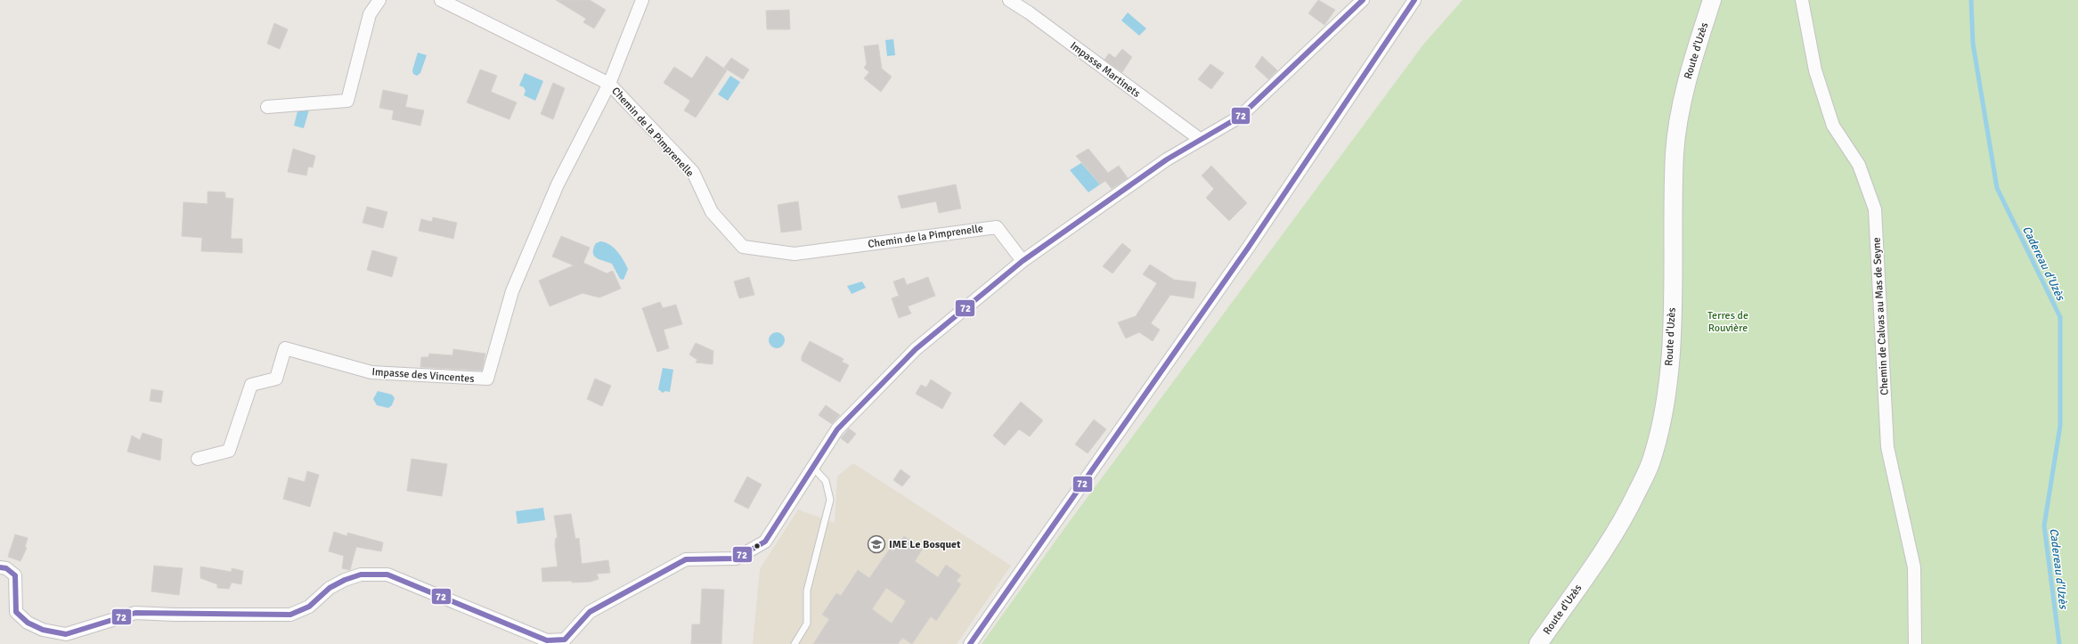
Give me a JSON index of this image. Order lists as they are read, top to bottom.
{
  "streets": {
    "main road": ["Route d'Uzès"],
    "street": [
      "Impasse Martinets",
      "Chemin de la Pimprenelle",
      "Chemin de Calvas au Mas de Seyne",
      "Impasse des Vincentes"
    ]
  },
  "crossings": [
    ["Chemin de la Pimprenelle", "Impasse des Vincentes"]
  ],
  "water": ["Cadereau d'Uzès"],
  "parks": ["Terres de Rouvière"],
  "places": {
    "school or university": ["IME Le Bosquet"]
  },
  "lines": ["transit line 72"]
}
